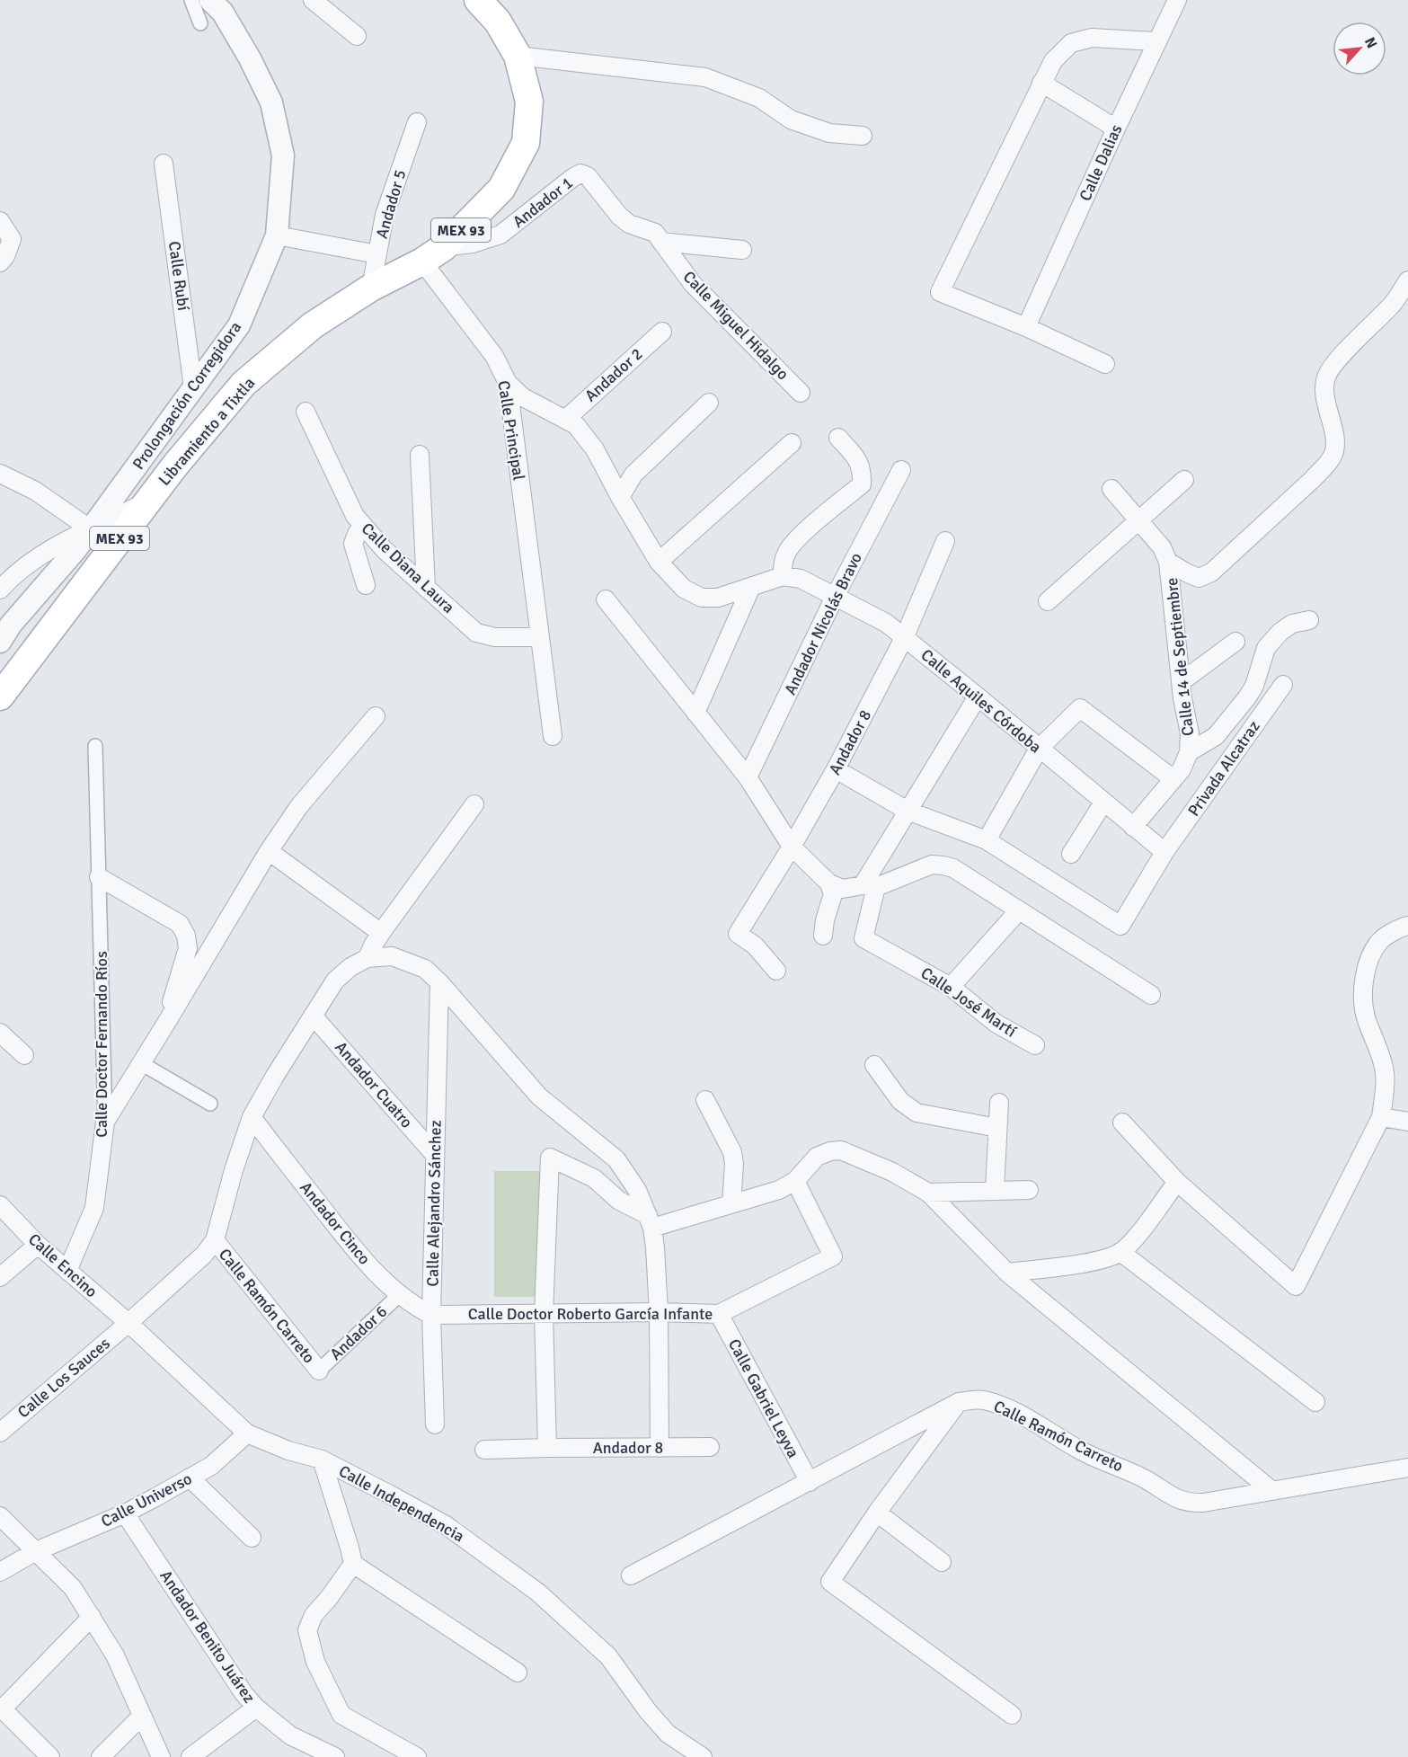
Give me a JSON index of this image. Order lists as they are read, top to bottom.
{
  "streets": {
    "main road": ["MEX 93", "Libramiento a Tixtla"],
    "street": [
      "Calle Dalias",
      "Andador 1",
      "Andador 5",
      "Calle Rubí",
      "Calle Miguel Hidalgo",
      "Andador 2",
      "Prolongación Corregidora",
      "Calle Principal",
      "Calle Diana Laura",
      "Andador Nicolás Bravo",
      "Calle 14 de Septiembre",
      "Calle Aquiles Córdoba",
      "Andador 8",
      "Privada Alcatraz",
      "Calle José Martí",
      "Calle Doctor Fernando Ríos",
      "Andador Cuatro",
      "Calle Alejandro Sánchez",
      "Andador Cinco",
      "Calle Encino",
      "Calle Ramón Carreto",
      "Calle Doctor Roberto García Infante",
      "Andador 6",
      "Calle Los Sauces",
      "Calle Gabriel Leyva",
      "Calle Universo",
      "Calle Independencia",
      "Andador Benito Juárez"
    ]
  },
  "crossings": [
    ["Andador 1", "Calle Miguel Hidalgo"],
    ["Andador 1", "Calle Principal"],
    ["Andador 1", "Libramiento a Tixtla"],
    ["Andador 5", "Libramiento a Tixtla"],
    ["Calle Rubí", "Prolongación Corregidora"],
    ["Calle Principal", "Libramiento a Tixtla"],
    ["Calle Principal", "Calle Diana Laura"],
    ["Andador Nicolás Bravo", "Calle Aquiles Córdoba"],
    ["Calle Aquiles Córdoba", "Andador 8"],
    ["Calle Aquiles Córdoba", "Privada Alcatraz"],
    ["Calle Doctor Fernando Ríos", "Calle Encino"],
    ["Andador Cuatro", "Calle Alejandro Sánchez"],
    ["Calle Alejandro Sánchez", "Andador Cinco"],
    ["Calle Alejandro Sánchez", "Calle Doctor Roberto García Infante"],
    ["Andador Cinco", "Calle Doctor Roberto García Infante"],
    ["Andador Cinco", "Andador 6"],
    ["Calle Encino", "Calle Los Sauces"],
    ["Calle Encino", "Calle Independencia"],
    ["Calle Ramón Carreto", "Andador 6"],
    ["Calle Ramón Carreto", "Calle Los Sauces"],
    ["Calle Ramón Carreto", "Calle Gabriel Leyva"],
    ["Calle Doctor Roberto García Infante", "Calle Gabriel Leyva"],
    ["Calle Los Sauces", "Calle Independencia"],
    ["Calle Universo", "Calle Independencia"],
    ["Calle Universo", "Andador Benito Juárez"]
  ],
  "north": "top right"
}
